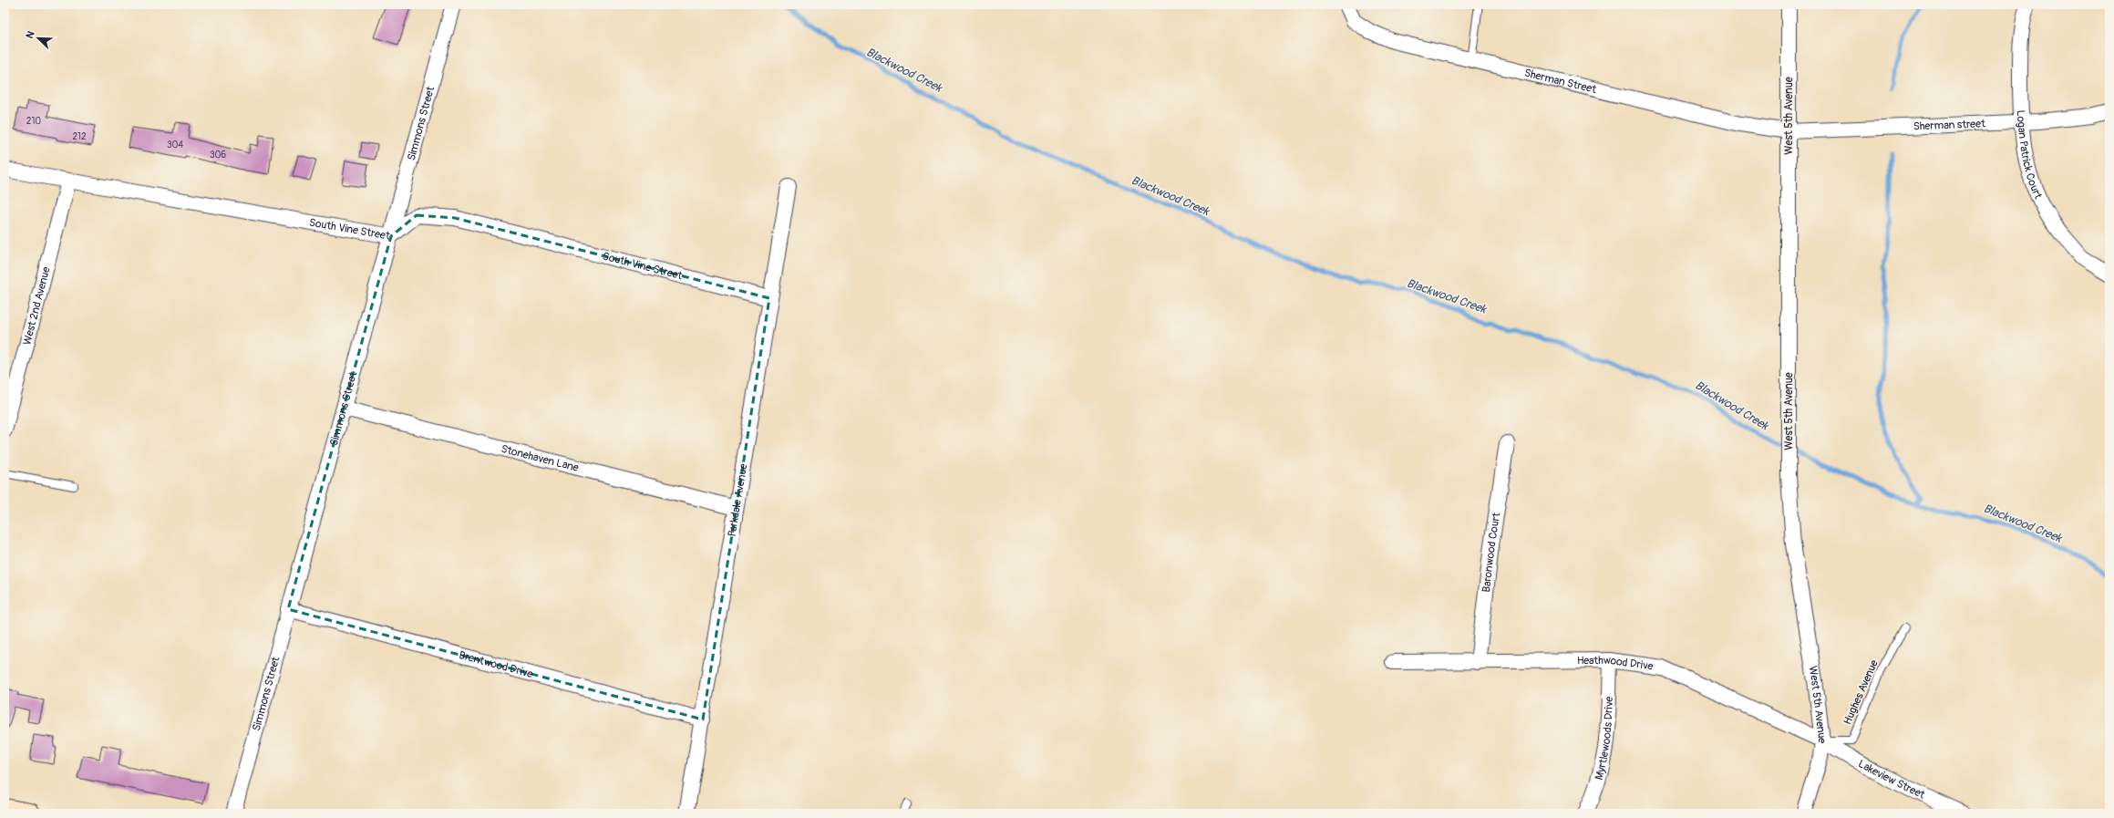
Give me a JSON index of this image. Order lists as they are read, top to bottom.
{
  "streets": {
    "street": [
      "Sherman Street",
      "West 5th Avenue",
      "Simmons Street",
      "Sherman street",
      "Logan Patrick Court",
      "South Vine Street",
      "West 2nd Avenue",
      "Stonehaven Lane",
      "Parkdale Avenue",
      "Baronwood Court",
      "Heathwood Drive",
      "Brentwood Drive",
      "Myrtlewoods Drive",
      "Lakeview Street"
    ],
    "lane": ["Hughes Avenue"]
  },
  "crossings": [
    ["Sherman Street", "West 5th Avenue"],
    ["Sherman Street", "Sherman street"],
    ["West 5th Avenue", "Sherman street"],
    ["West 5th Avenue", "Heathwood Drive"],
    ["West 5th Avenue", "Hughes Avenue"],
    ["West 5th Avenue", "Lakeview Street"],
    ["Simmons Street", "South Vine Street"],
    ["Simmons Street", "Stonehaven Lane"],
    ["Simmons Street", "Brentwood Drive"],
    ["Sherman street", "Logan Patrick Court"],
    ["South Vine Street", "West 2nd Avenue"],
    ["South Vine Street", "Parkdale Avenue"],
    ["Stonehaven Lane", "Parkdale Avenue"],
    ["Parkdale Avenue", "Brentwood Drive"],
    ["Baronwood Court", "Heathwood Drive"],
    ["Heathwood Drive", "Hughes Avenue"],
    ["Heathwood Drive", "Myrtlewoods Drive"],
    ["Heathwood Drive", "Lakeview Street"],
    ["Hughes Avenue", "Lakeview Street"]
  ],
  "water": ["Blackwood Creek"],
  "house_numbers": [
    "210",
    "212",
    "304",
    "306"
  ],
  "north": "top left"
}
